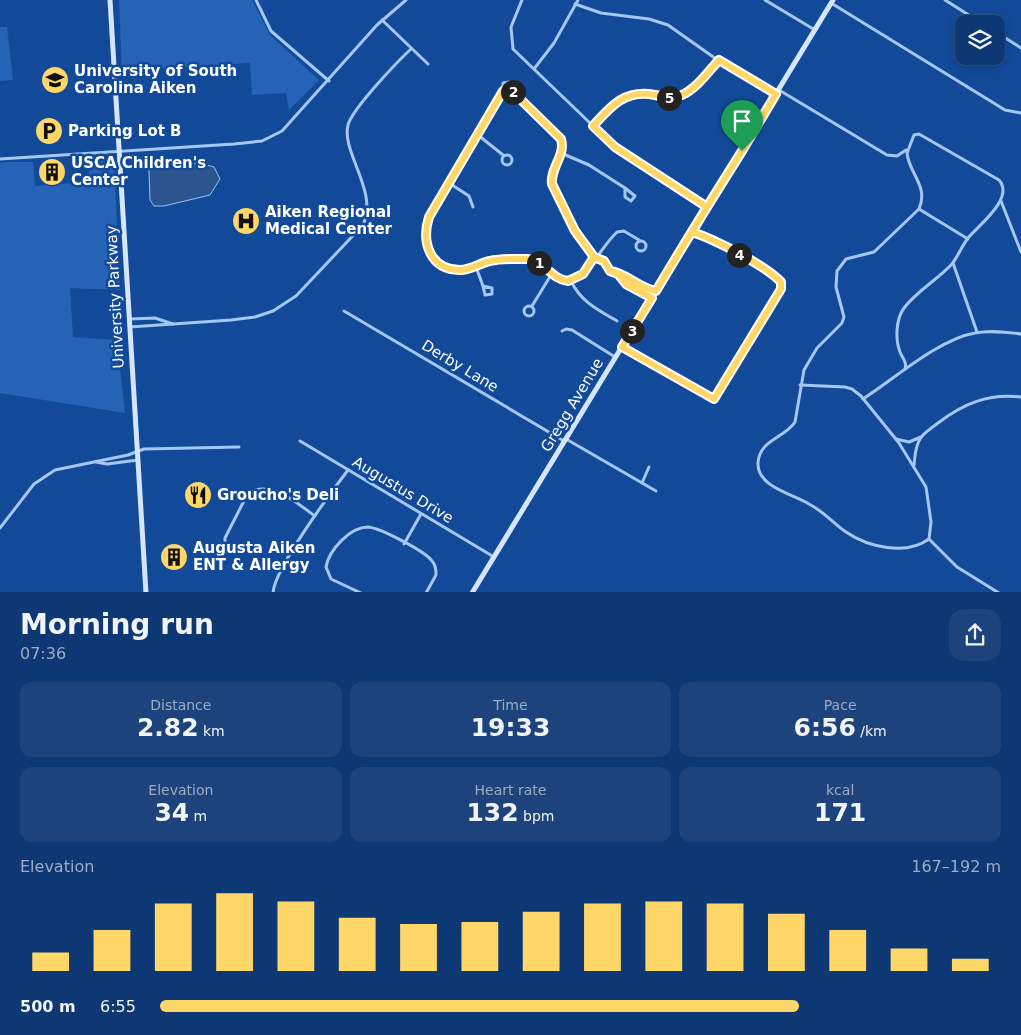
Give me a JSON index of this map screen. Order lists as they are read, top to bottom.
{
  "streets": {
    "street": [
      "University Parkway",
      "Derby Lane",
      "Gregg Avenue",
      "Augustus Drive"
    ]
  },
  "crossings": [
    ["Derby Lane", "Gregg Avenue"],
    ["Gregg Avenue", "Augustus Drive"]
  ],
  "places": {
    "school or university": ["University of South Carolina Aiken"],
    "parking": ["Parking Lot B"],
    "building": ["USCA Children's Center", "Augusta Aiken ENT & Allergy"],
    "hospital": ["Aiken Regional Medical Center"],
    "restaurant": ["Groucho's Deli"]
  },
  "page": {
    "pins": [
      "2",
      "5",
      "4",
      "1",
      "3"
    ],
    "heading": ["Morning run", "07:36"],
    "stats": [
      ["Distance", "2.82 km"],
      ["Time", "19:33"],
      ["Pace", "6:56 /km"],
      ["Elevation", "34 m"],
      ["Heart rate", "132 bpm"],
      ["kcal", "171"]
    ],
    "chart": ["Elevation", "167–192 m"],
    "list": [
      {
        "name": "500 m",
        "note": "6:55"
      }
    ]
  }
}
